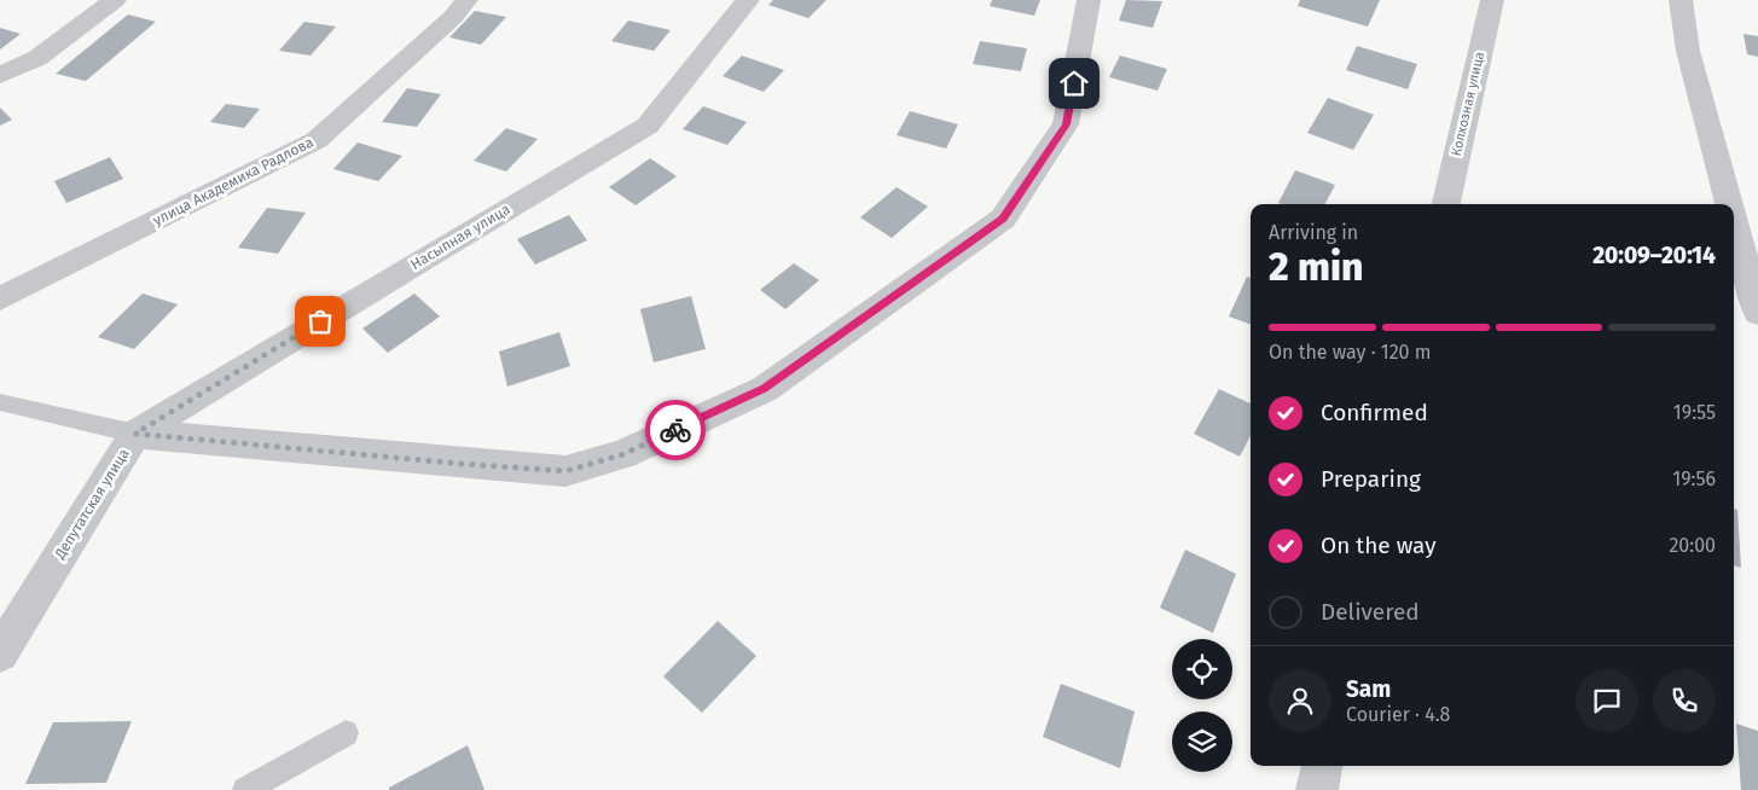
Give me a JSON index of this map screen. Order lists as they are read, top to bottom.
{
  "streets": {
    "street": [
      "Колхозная улица",
      "улица Академика Радлова",
      "Насыпная улица",
      "Депутатская улица"
    ]
  },
  "crossings": [
    ["Насыпная улица", "Депутатская улица"]
  ],
  "page": {
    "heading": ["2 min", "Arriving in", "20:09–20:14"],
    "panel": ["Sam", "Courier · 4.8"],
    "bar": "On the way · 120 m",
    "list": [
      ["Confirmed", "19:55"],
      ["Preparing", "19:56"],
      ["On the way", "20:00"],
      "Delivered"
    ]
  }
}
